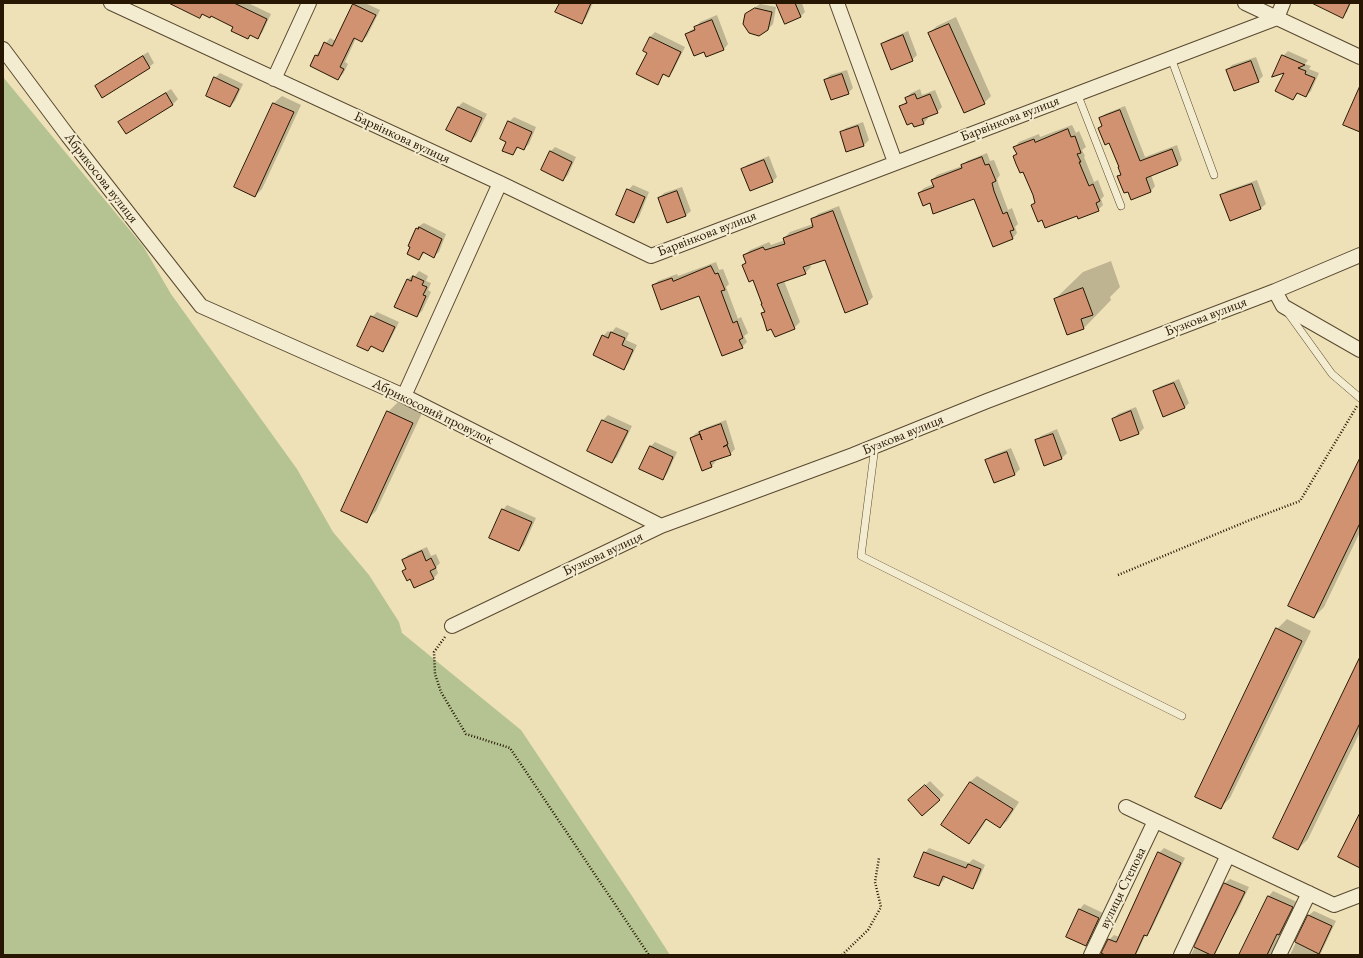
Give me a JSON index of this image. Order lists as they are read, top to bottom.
{
  "streets": {
    "street": [
      "Барвінкова вулиця",
      "Абрикосова вулиця",
      "Бузкова вулиця",
      "Абрикосовий провулок",
      "вулиця Степова"
    ]
  },
  "crossings": [
    ["Абрикосова вулиця", "Абрикосовий провулок"],
    ["Бузкова вулиця", "Абрикосовий провулок"]
  ]
}
